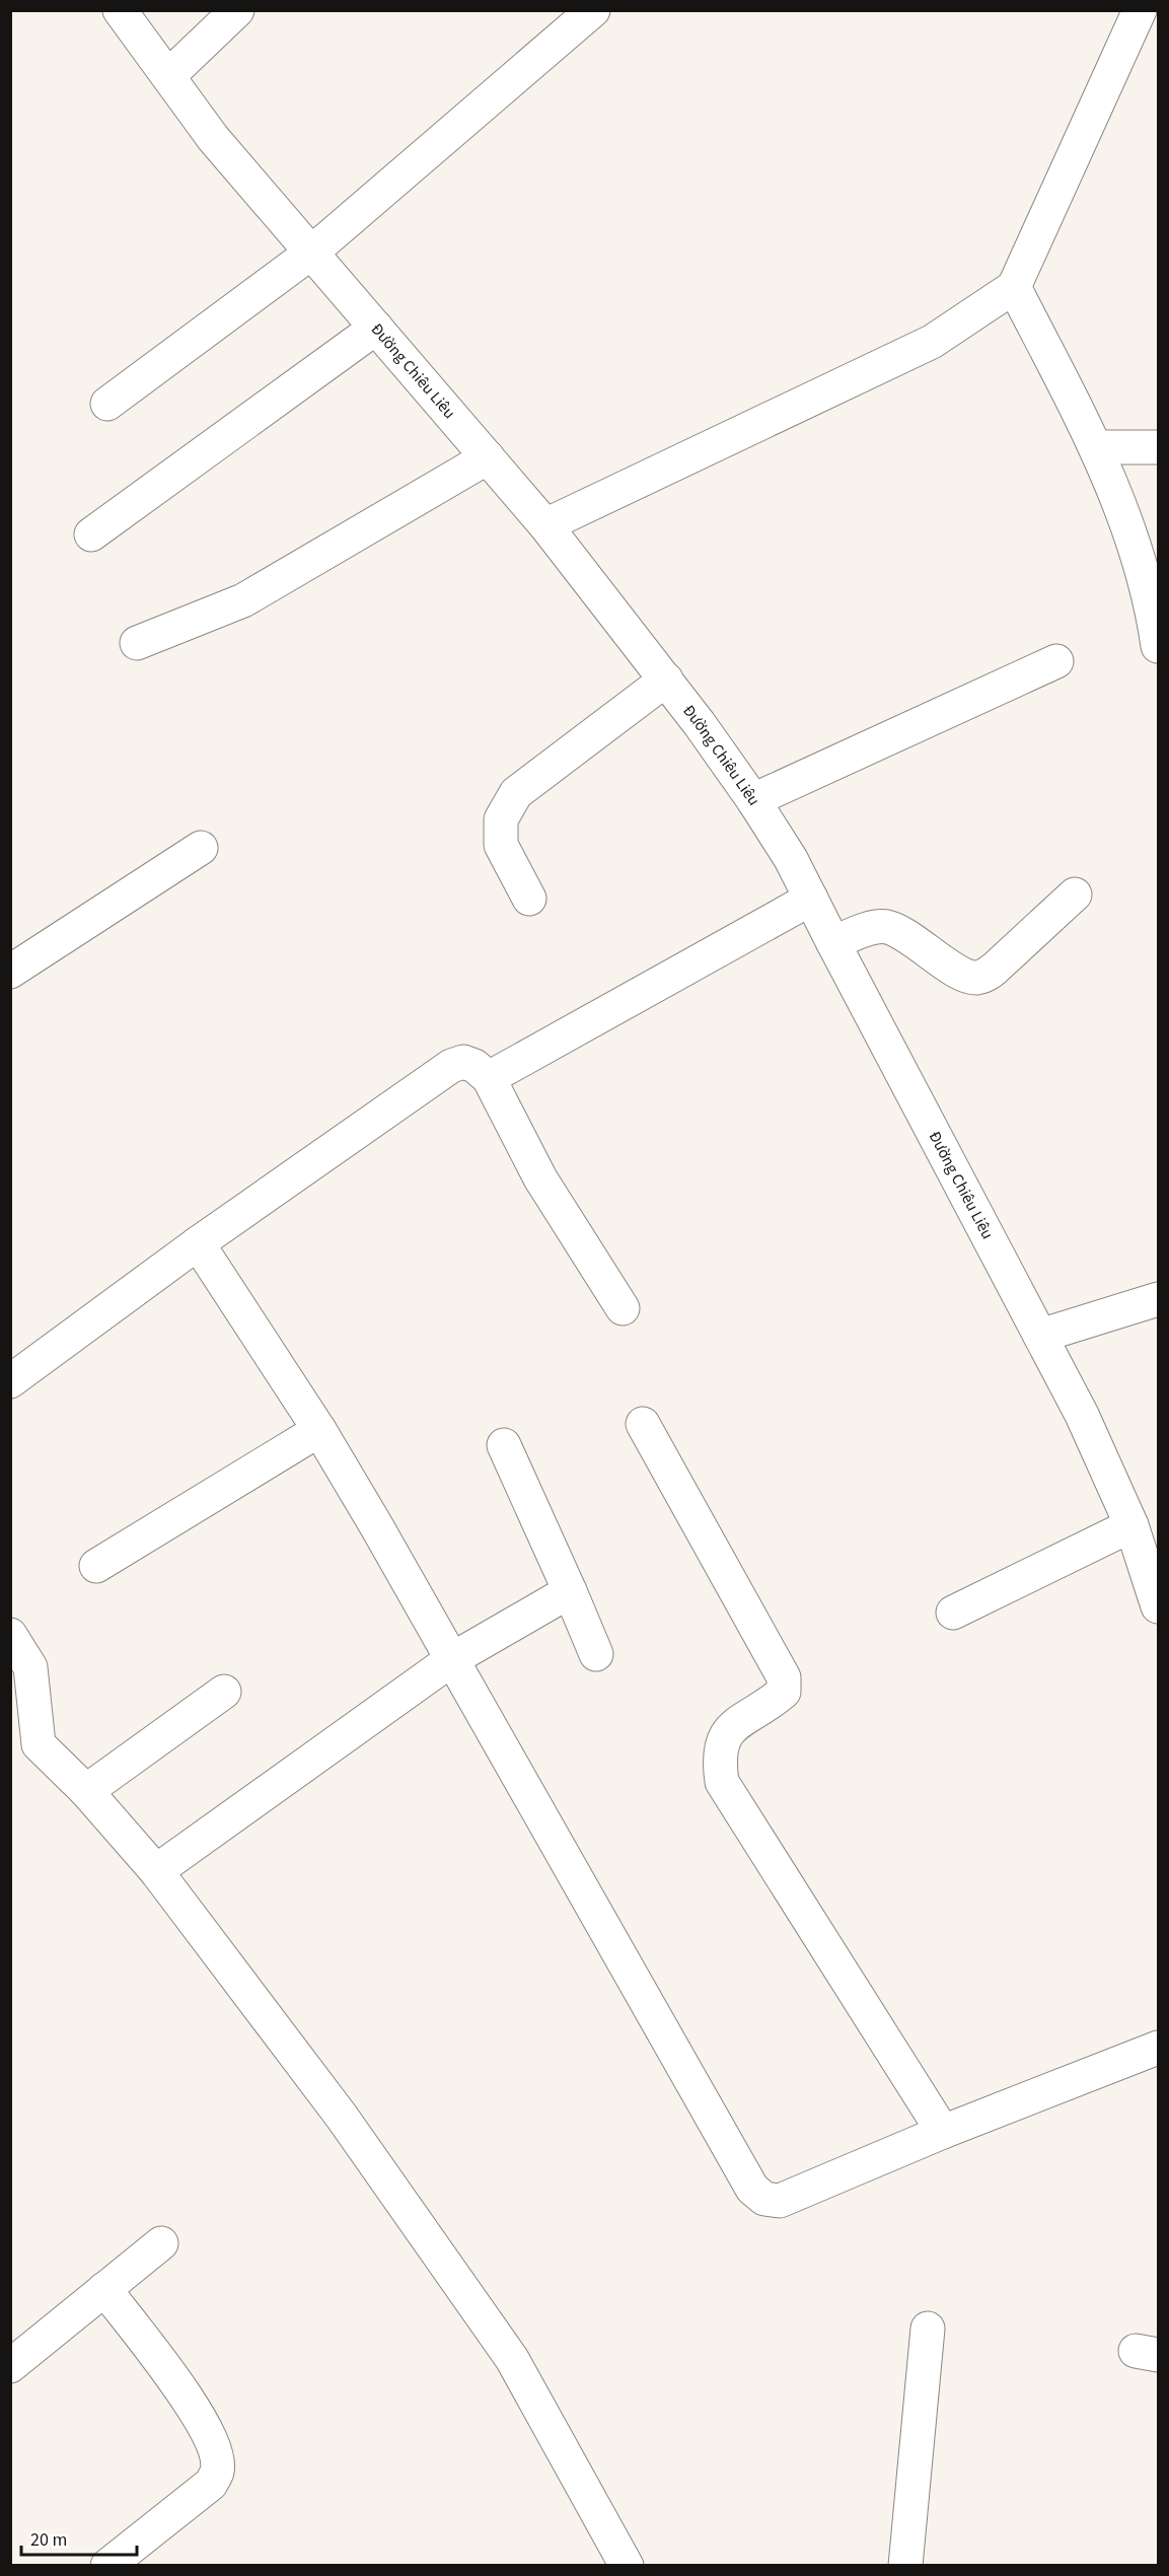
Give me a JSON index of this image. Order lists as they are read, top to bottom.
{
  "streets": {
    "street": ["Đường Chiêu Liêu"]
  },
  "scale_bar": "20 m"
}
